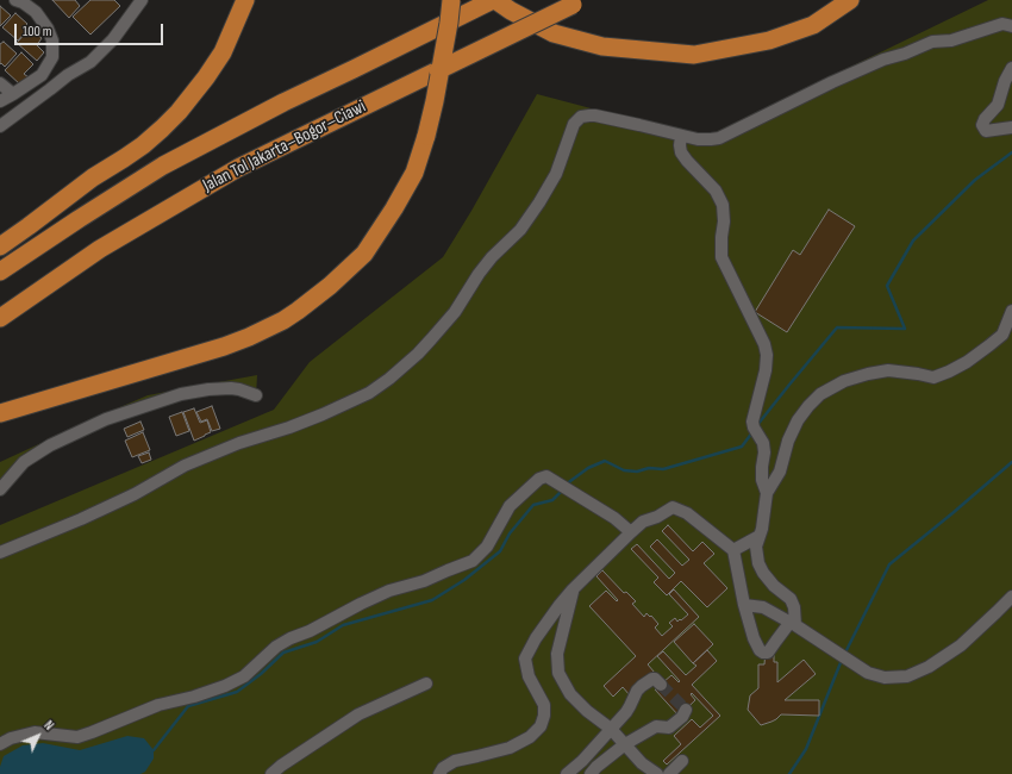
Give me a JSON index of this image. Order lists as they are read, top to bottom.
{
  "streets": {
    "highway": ["Jalan Tol Jakarta–Bogor–Ciawi"]
  },
  "scale_bar": "100 m",
  "north": "top right"
}
